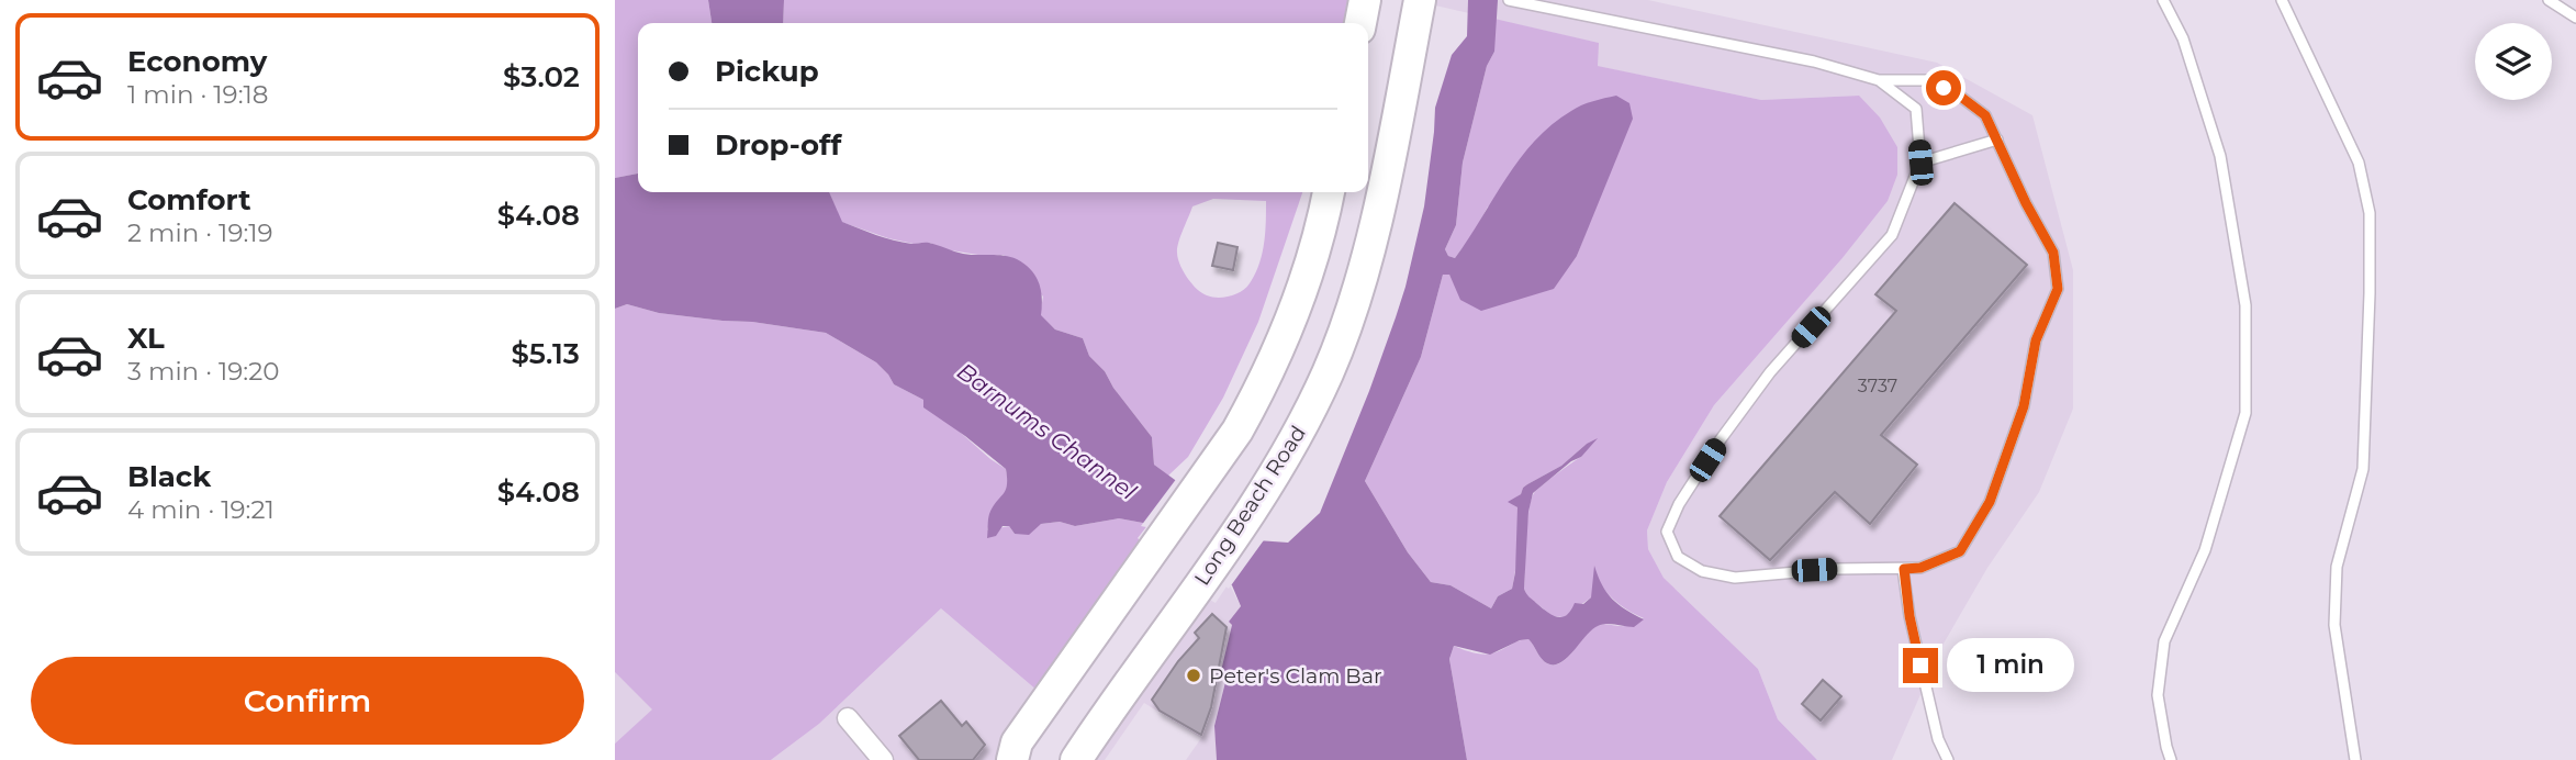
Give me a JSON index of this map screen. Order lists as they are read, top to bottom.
{
  "streets": {
    "main road": ["Long Beach Road"]
  },
  "water": ["Barnums Channel"],
  "places": ["Peter's Clam Bar"],
  "house_numbers": ["3737"],
  "page": {
    "list": [
      {
        "name": "Economy",
        "note": "1 min · 19:18",
        "value": "$3.02"
      },
      {
        "name": "Comfort",
        "note": "2 min · 19:19",
        "value": "$4.08"
      },
      {
        "name": "XL",
        "note": "3 min · 19:20",
        "value": "$5.13"
      },
      {
        "name": "Black",
        "note": "4 min · 19:21",
        "value": "$4.08"
      }
    ],
    "banner": ["Pickup", "Drop-off"],
    "bubble": "1 min",
    "buttons": "Confirm"
  }
}
